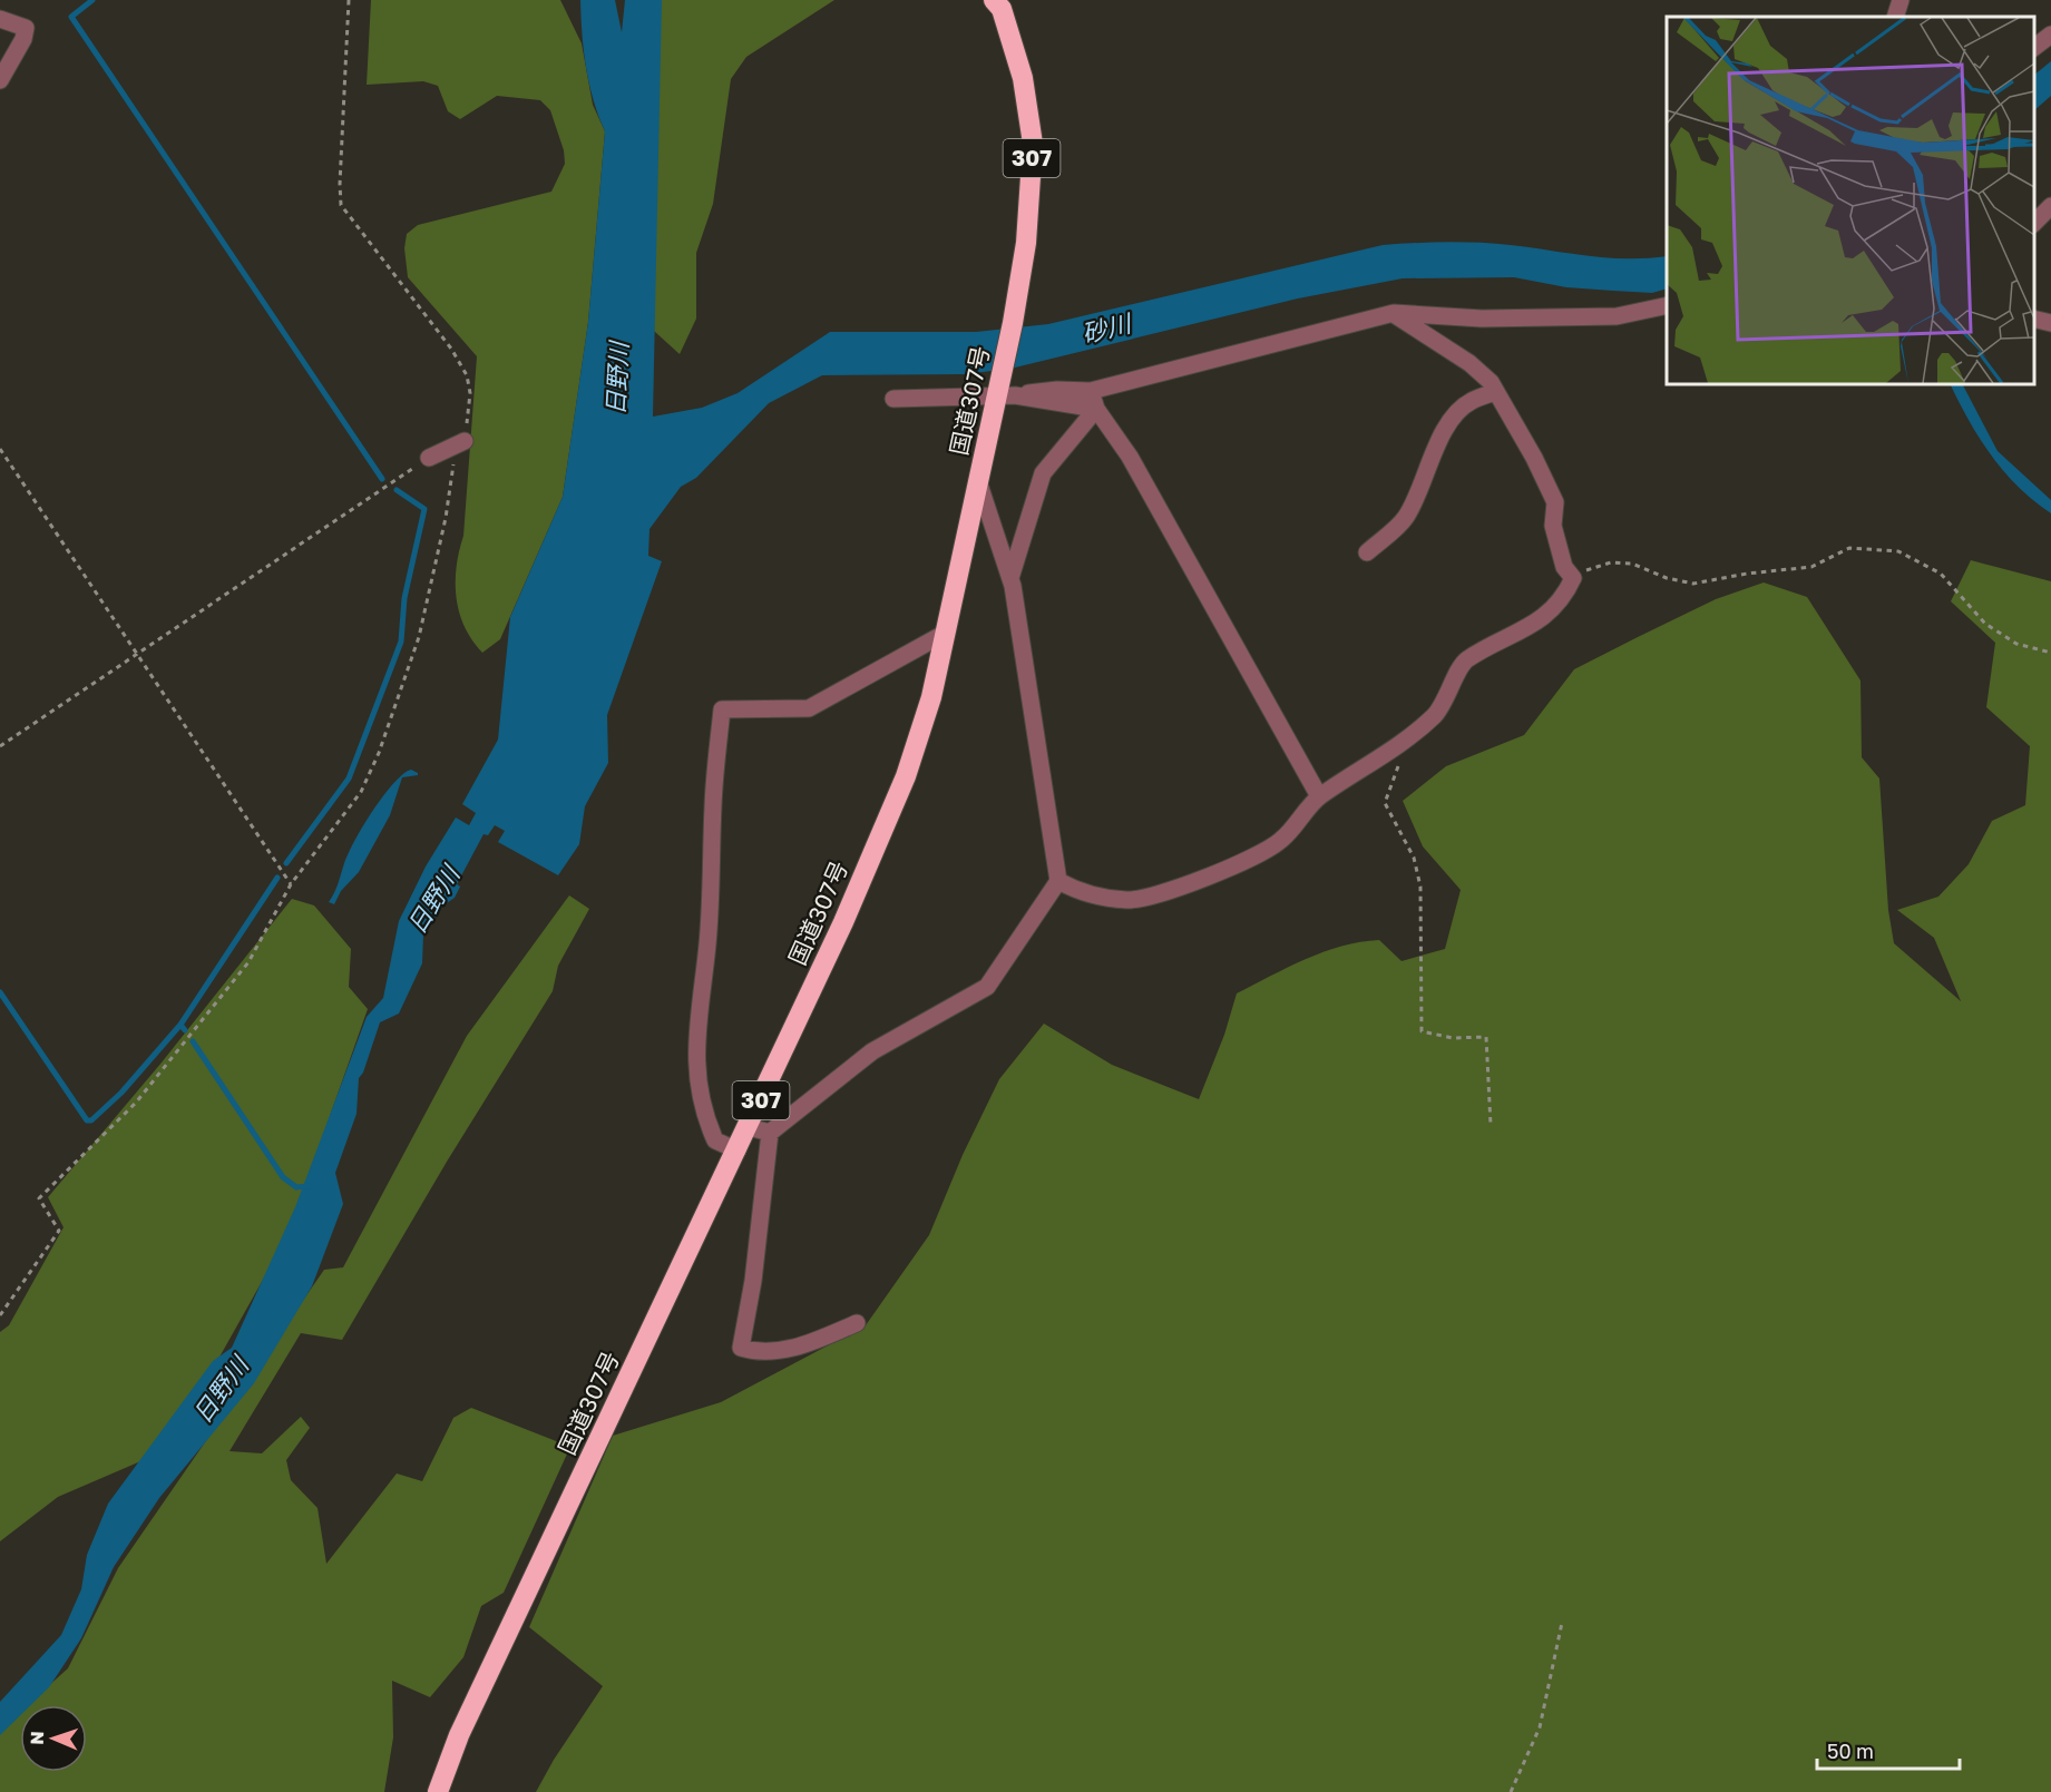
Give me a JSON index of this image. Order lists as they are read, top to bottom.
{
  "streets": {
    "highway": ["307", "国道307号"]
  },
  "water": ["砂川", "日野川"],
  "scale_bar": "50 m",
  "north": "left"
}
